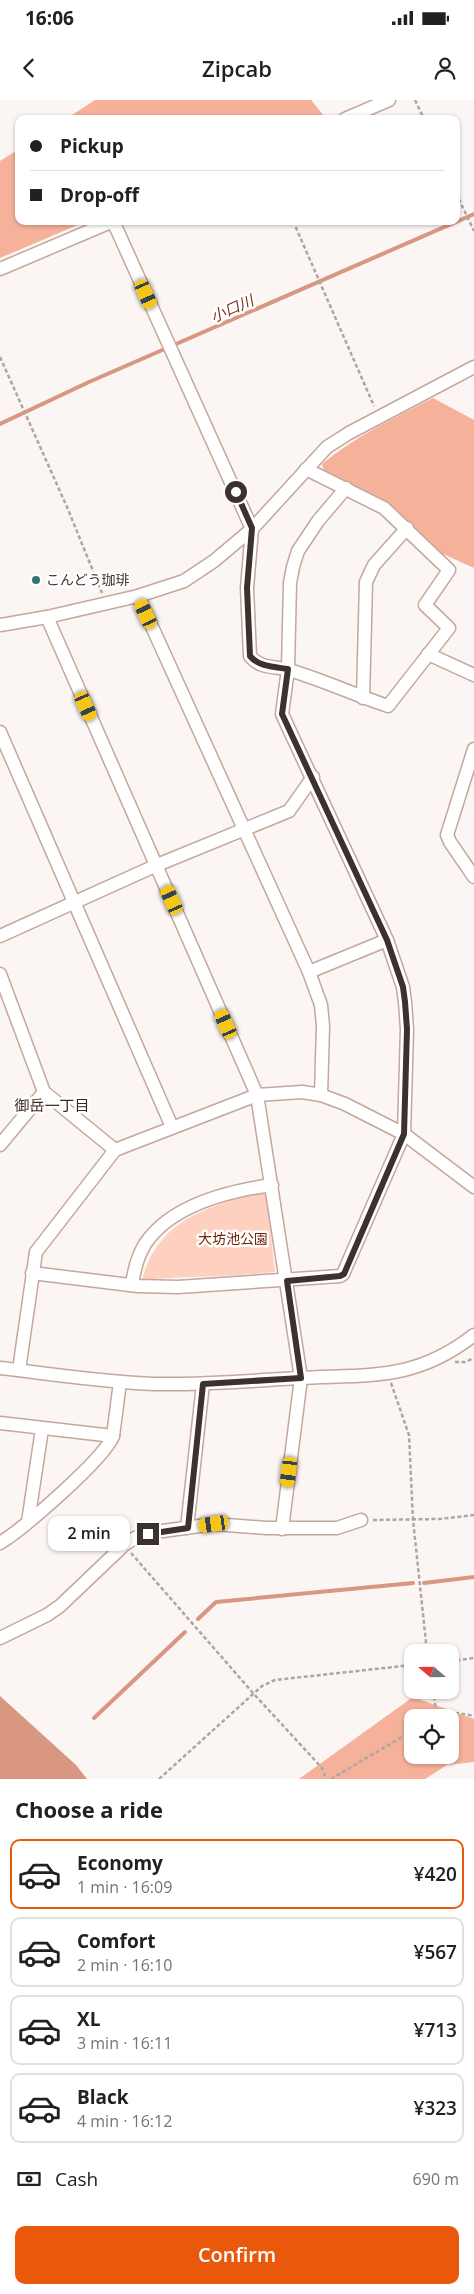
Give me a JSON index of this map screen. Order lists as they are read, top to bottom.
{
  "districts": ["御岳一丁目"],
  "water": ["小口川"],
  "parks": ["大坊池公園"],
  "places": ["こんどう珈琲"],
  "north": "left",
  "page": {
    "status": "16:06",
    "header": "Zipcab",
    "banner": ["Pickup", "Drop-off"],
    "bubble": "2 min",
    "heading": "Choose a ride",
    "list": [
      {
        "name": "Economy",
        "note": "1 min · 16:09",
        "value": "¥420"
      },
      {
        "name": "Comfort",
        "note": "2 min · 16:10",
        "value": "¥567"
      },
      {
        "name": "XL",
        "note": "3 min · 16:11",
        "value": "¥713"
      },
      {
        "name": "Black",
        "note": "4 min · 16:12",
        "value": "¥323"
      }
    ],
    "pay": ["Cash", "690 m"],
    "buttons": "Confirm"
  }
}
